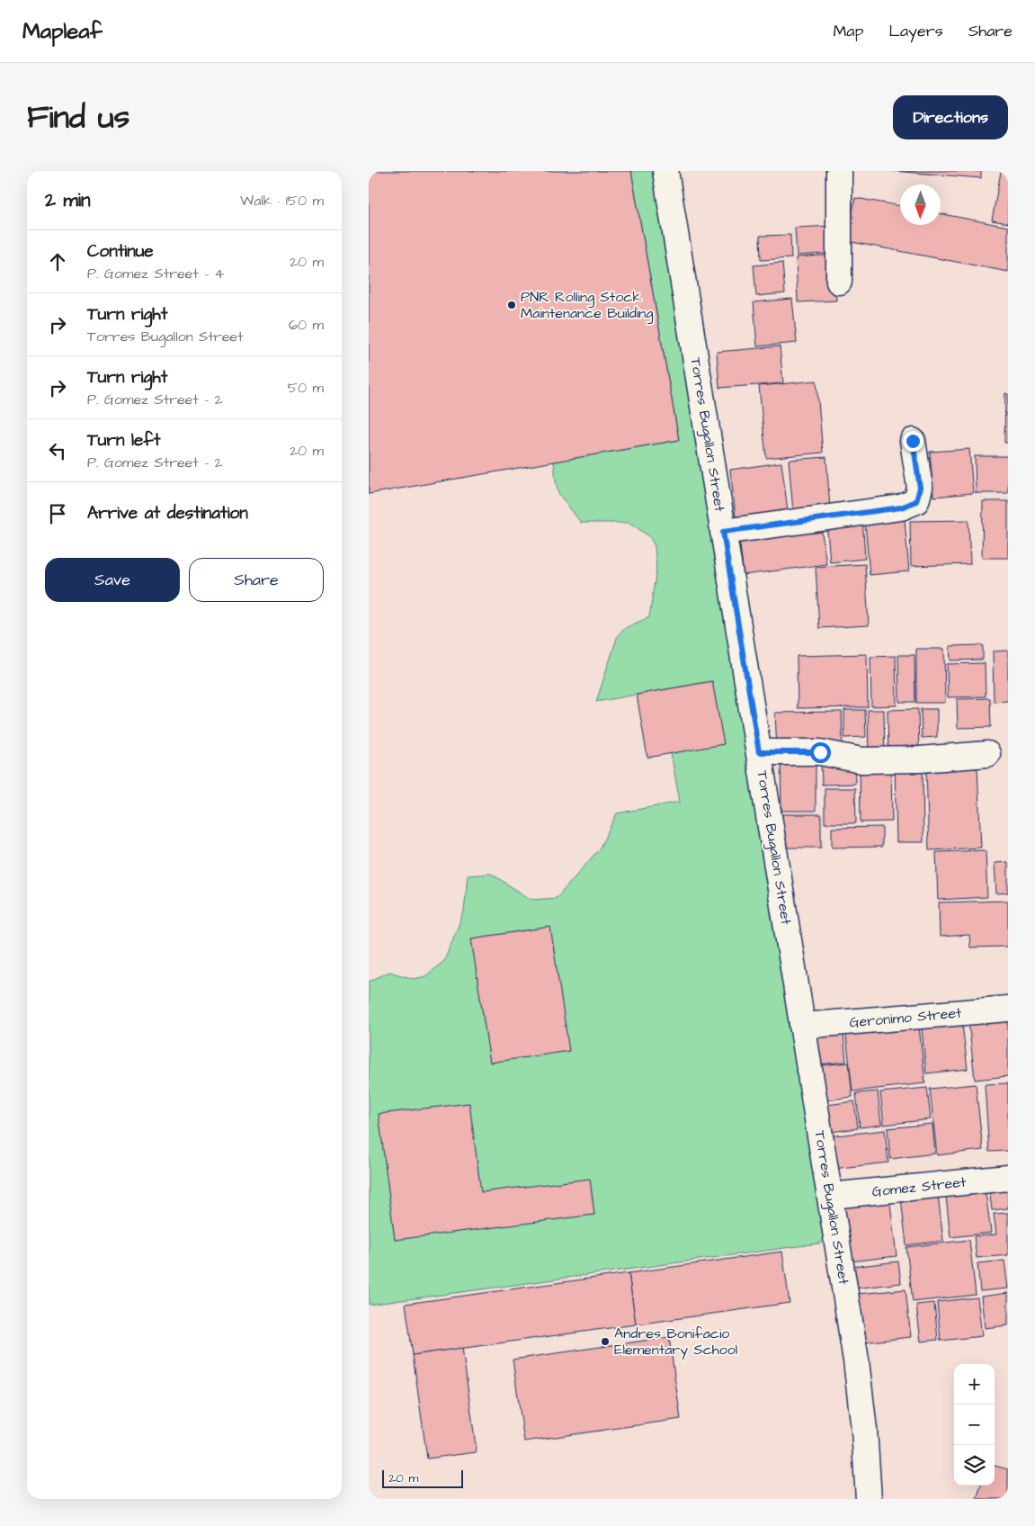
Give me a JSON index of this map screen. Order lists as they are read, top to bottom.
{
  "streets": {
    "street": ["Torres Bugallon Street", "Geronimo Street", "Gomez Street"]
  },
  "crossings": [
    ["Torres Bugallon Street", "Geronimo Street"],
    ["Torres Bugallon Street", "Gomez Street"]
  ],
  "places": ["PNR Rolling Stock Maintenance Building", "Andres Bonifacio Elementary School"],
  "scale_bar": "20 m",
  "north": "bottom",
  "page": {
    "header": "Mapleaf",
    "nav": ["Map", "Layers", "Share"],
    "title": "Find us",
    "buttons": [
      "Directions",
      ["Save", "Share"]
    ],
    "heading": ["2 min", "Walk · 150 m"],
    "list": [
      ["Continue", "P. Gomez Street - 4", "20 m"],
      ["Turn right", "Torres Bugallon Street", "60 m"],
      ["Turn right", "P. Gomez Street - 2", "50 m"],
      ["Turn left", "P. Gomez Street - 2", "20 m"],
      "Arrive at destination"
    ],
    "map_buttons": ["+", "−"],
    "scale": "20 m"
  }
}
